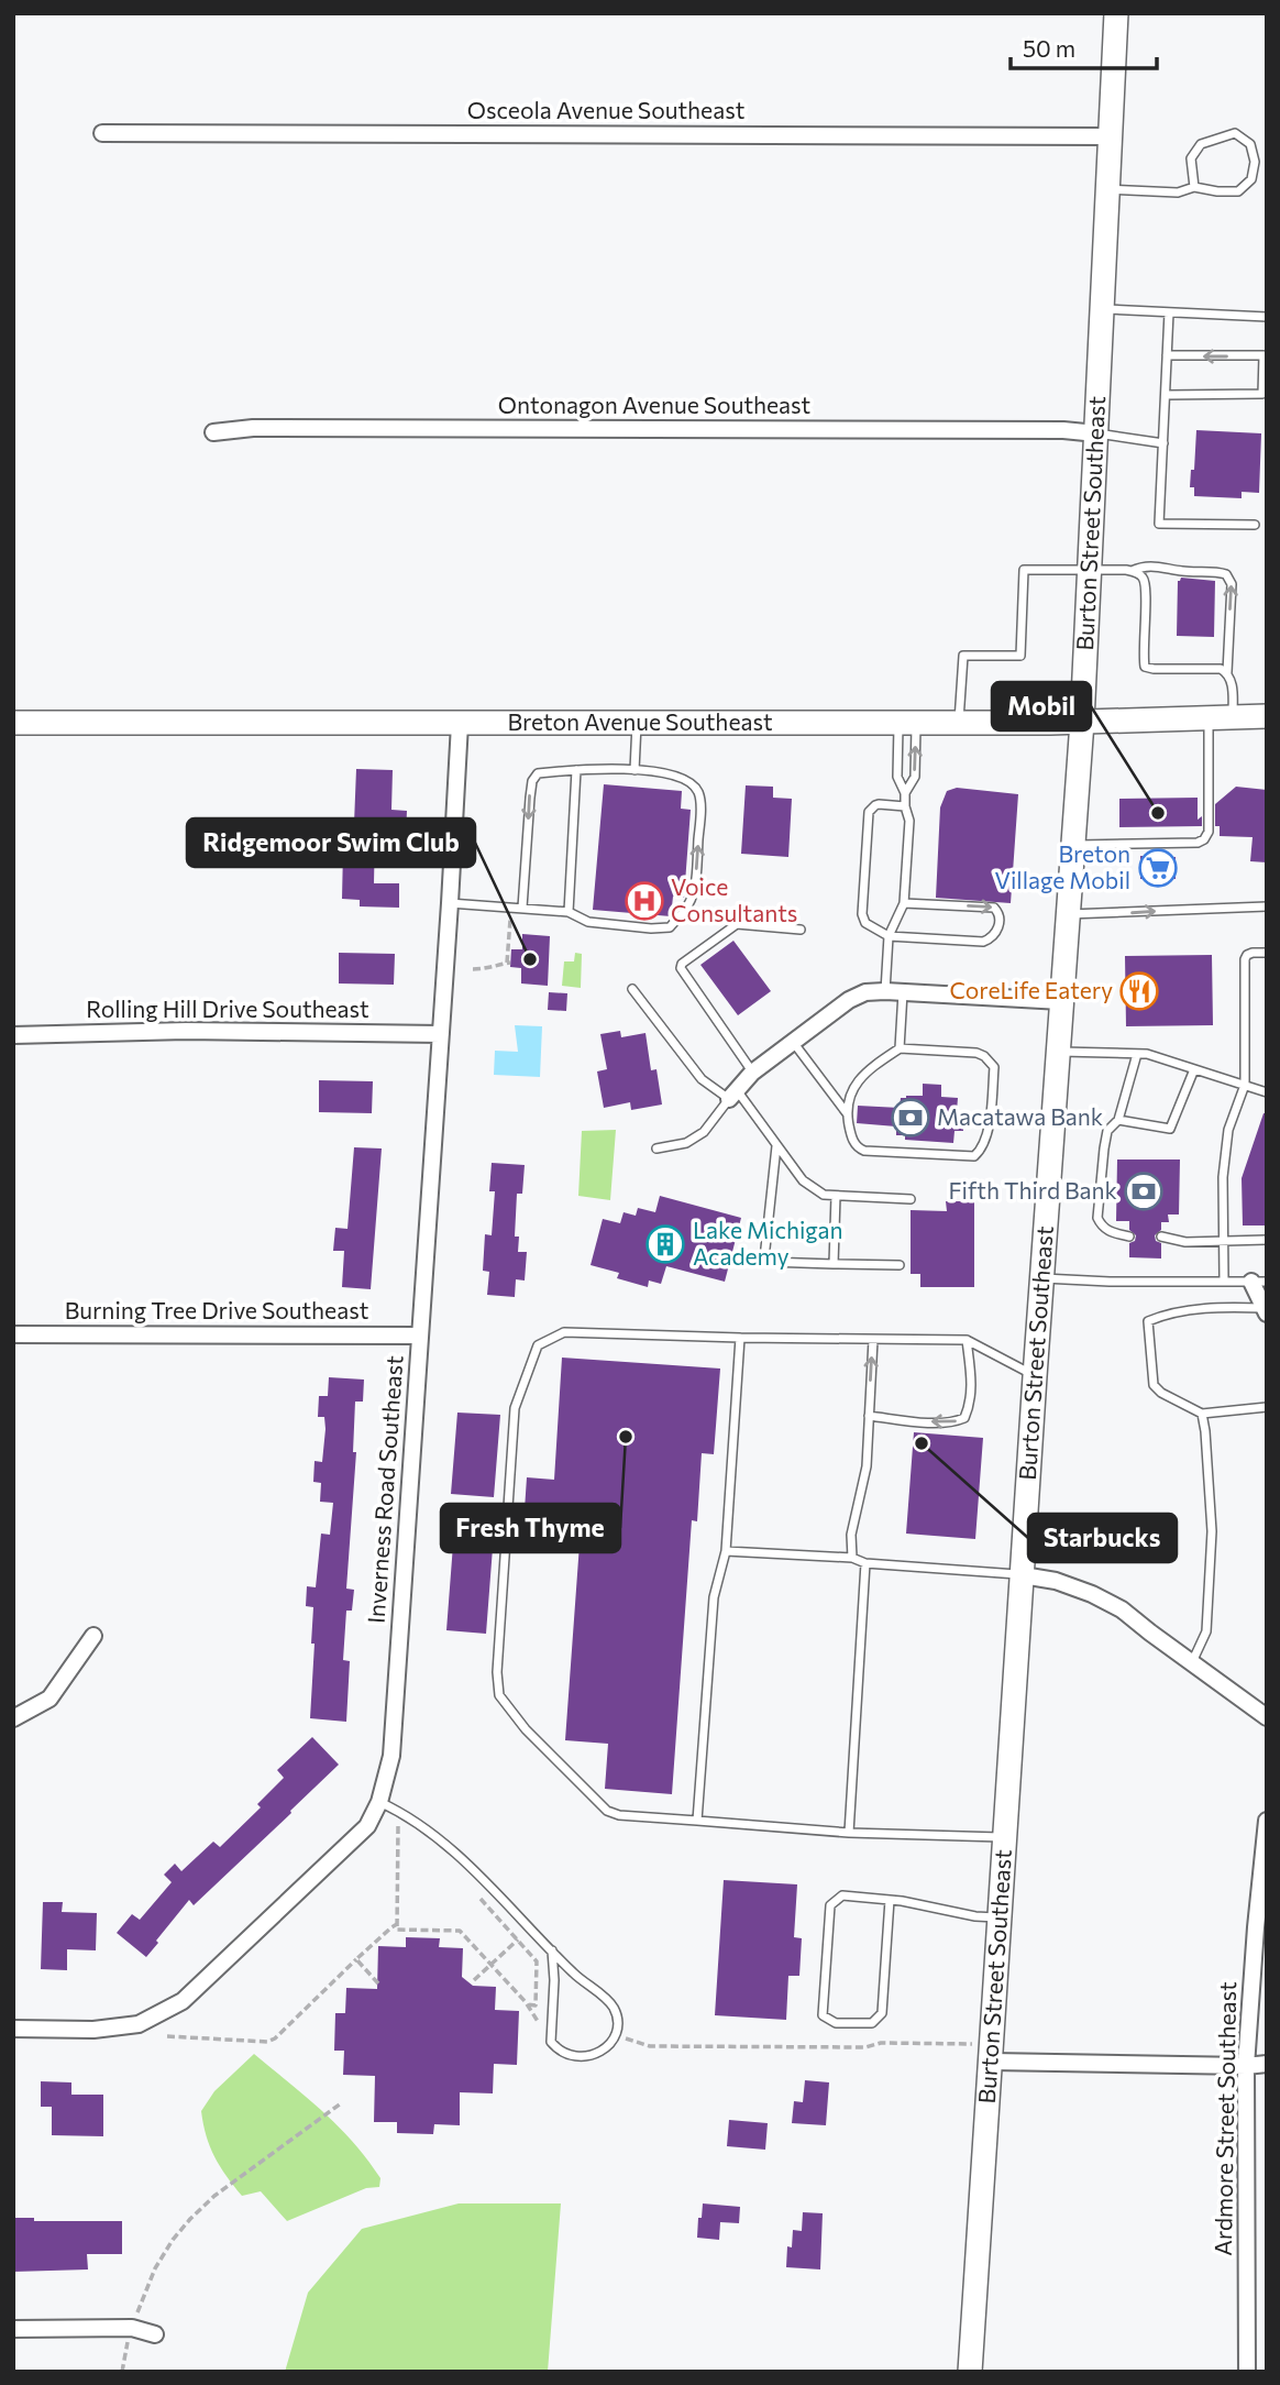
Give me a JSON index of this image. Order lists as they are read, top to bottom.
{
  "streets": {
    "main road": ["Burton Street Southeast", "Breton Avenue Southeast"],
    "street": [
      "Osceola Avenue Southeast",
      "Ontonagon Avenue Southeast",
      "Rolling Hill Drive Southeast",
      "Burning Tree Drive Southeast",
      "Inverness Road Southeast",
      "Ardmore Street Southeast"
    ]
  },
  "crossings": [
    ["Osceola Avenue Southeast", "Burton Street Southeast"],
    ["Ontonagon Avenue Southeast", "Burton Street Southeast"],
    ["Burton Street Southeast", "Breton Avenue Southeast"],
    ["Breton Avenue Southeast", "Inverness Road Southeast"],
    ["Rolling Hill Drive Southeast", "Inverness Road Southeast"],
    ["Burning Tree Drive Southeast", "Inverness Road Southeast"]
  ],
  "places": {
    "other": [
      "Mobil",
      "Ridgemoor Swim Club",
      "Fresh Thyme",
      "Starbucks"
    ],
    "supermarket": ["Breton Village Mobil"],
    "hospital": ["Voice Consultants"],
    "restaurant": ["CoreLife Eatery"],
    "bank": ["Macatawa Bank", "Fifth Third Bank"],
    "building": ["Lake Michigan Academy"]
  },
  "scale_bar": "50 m"
}
